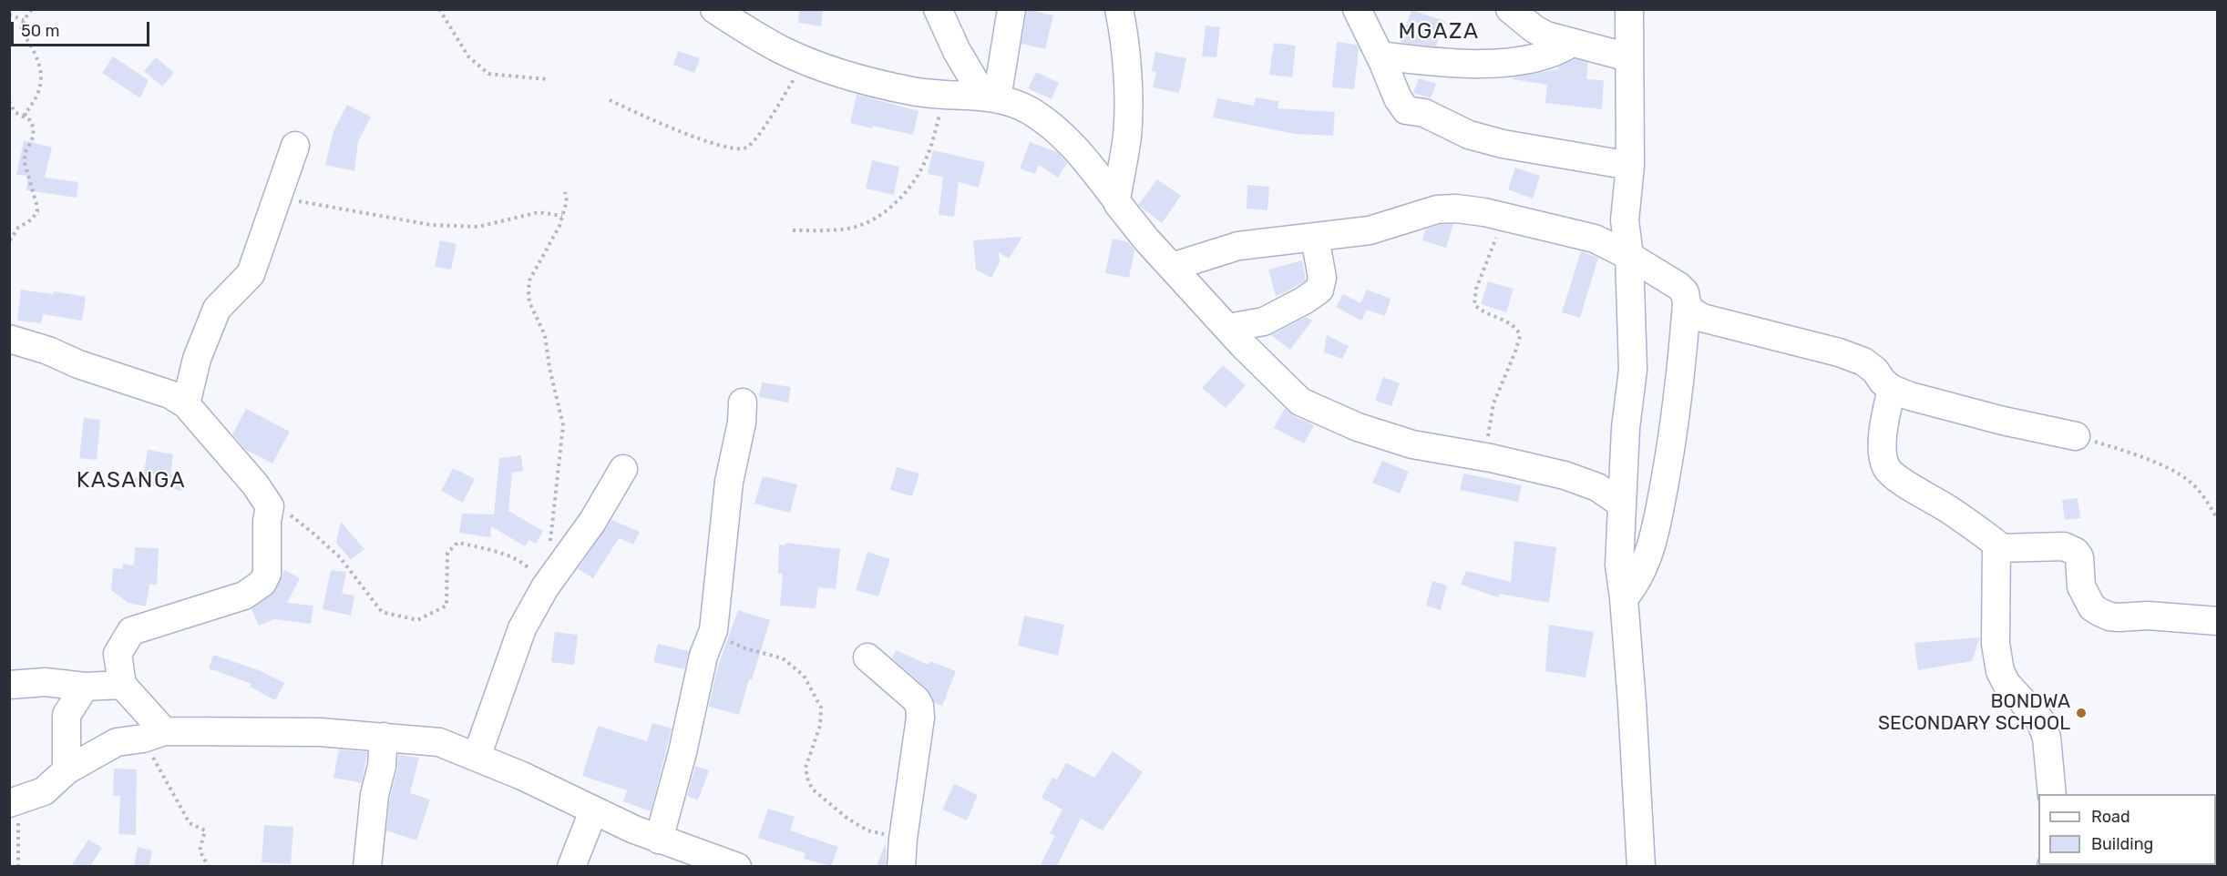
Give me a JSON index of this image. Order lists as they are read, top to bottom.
{
  "districts": ["MGAZA", "KASANGA"],
  "places": ["BONDWA SECONDARY SCHOOL"],
  "legend": ["Road", "Building"],
  "scale_bar": "50 m"
}
